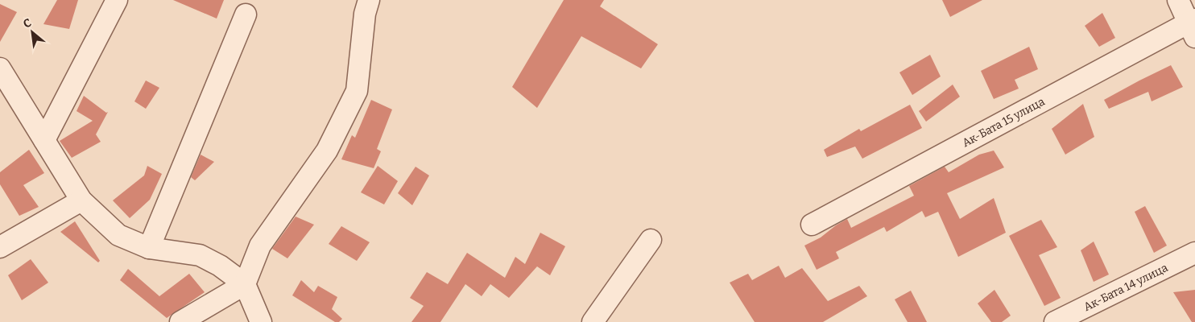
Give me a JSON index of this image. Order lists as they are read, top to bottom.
{
  "streets": {
    "street": ["Ак-Бата 15 улица", "Ак-Бата 14 улица"]
  },
  "north": "top left"
}
